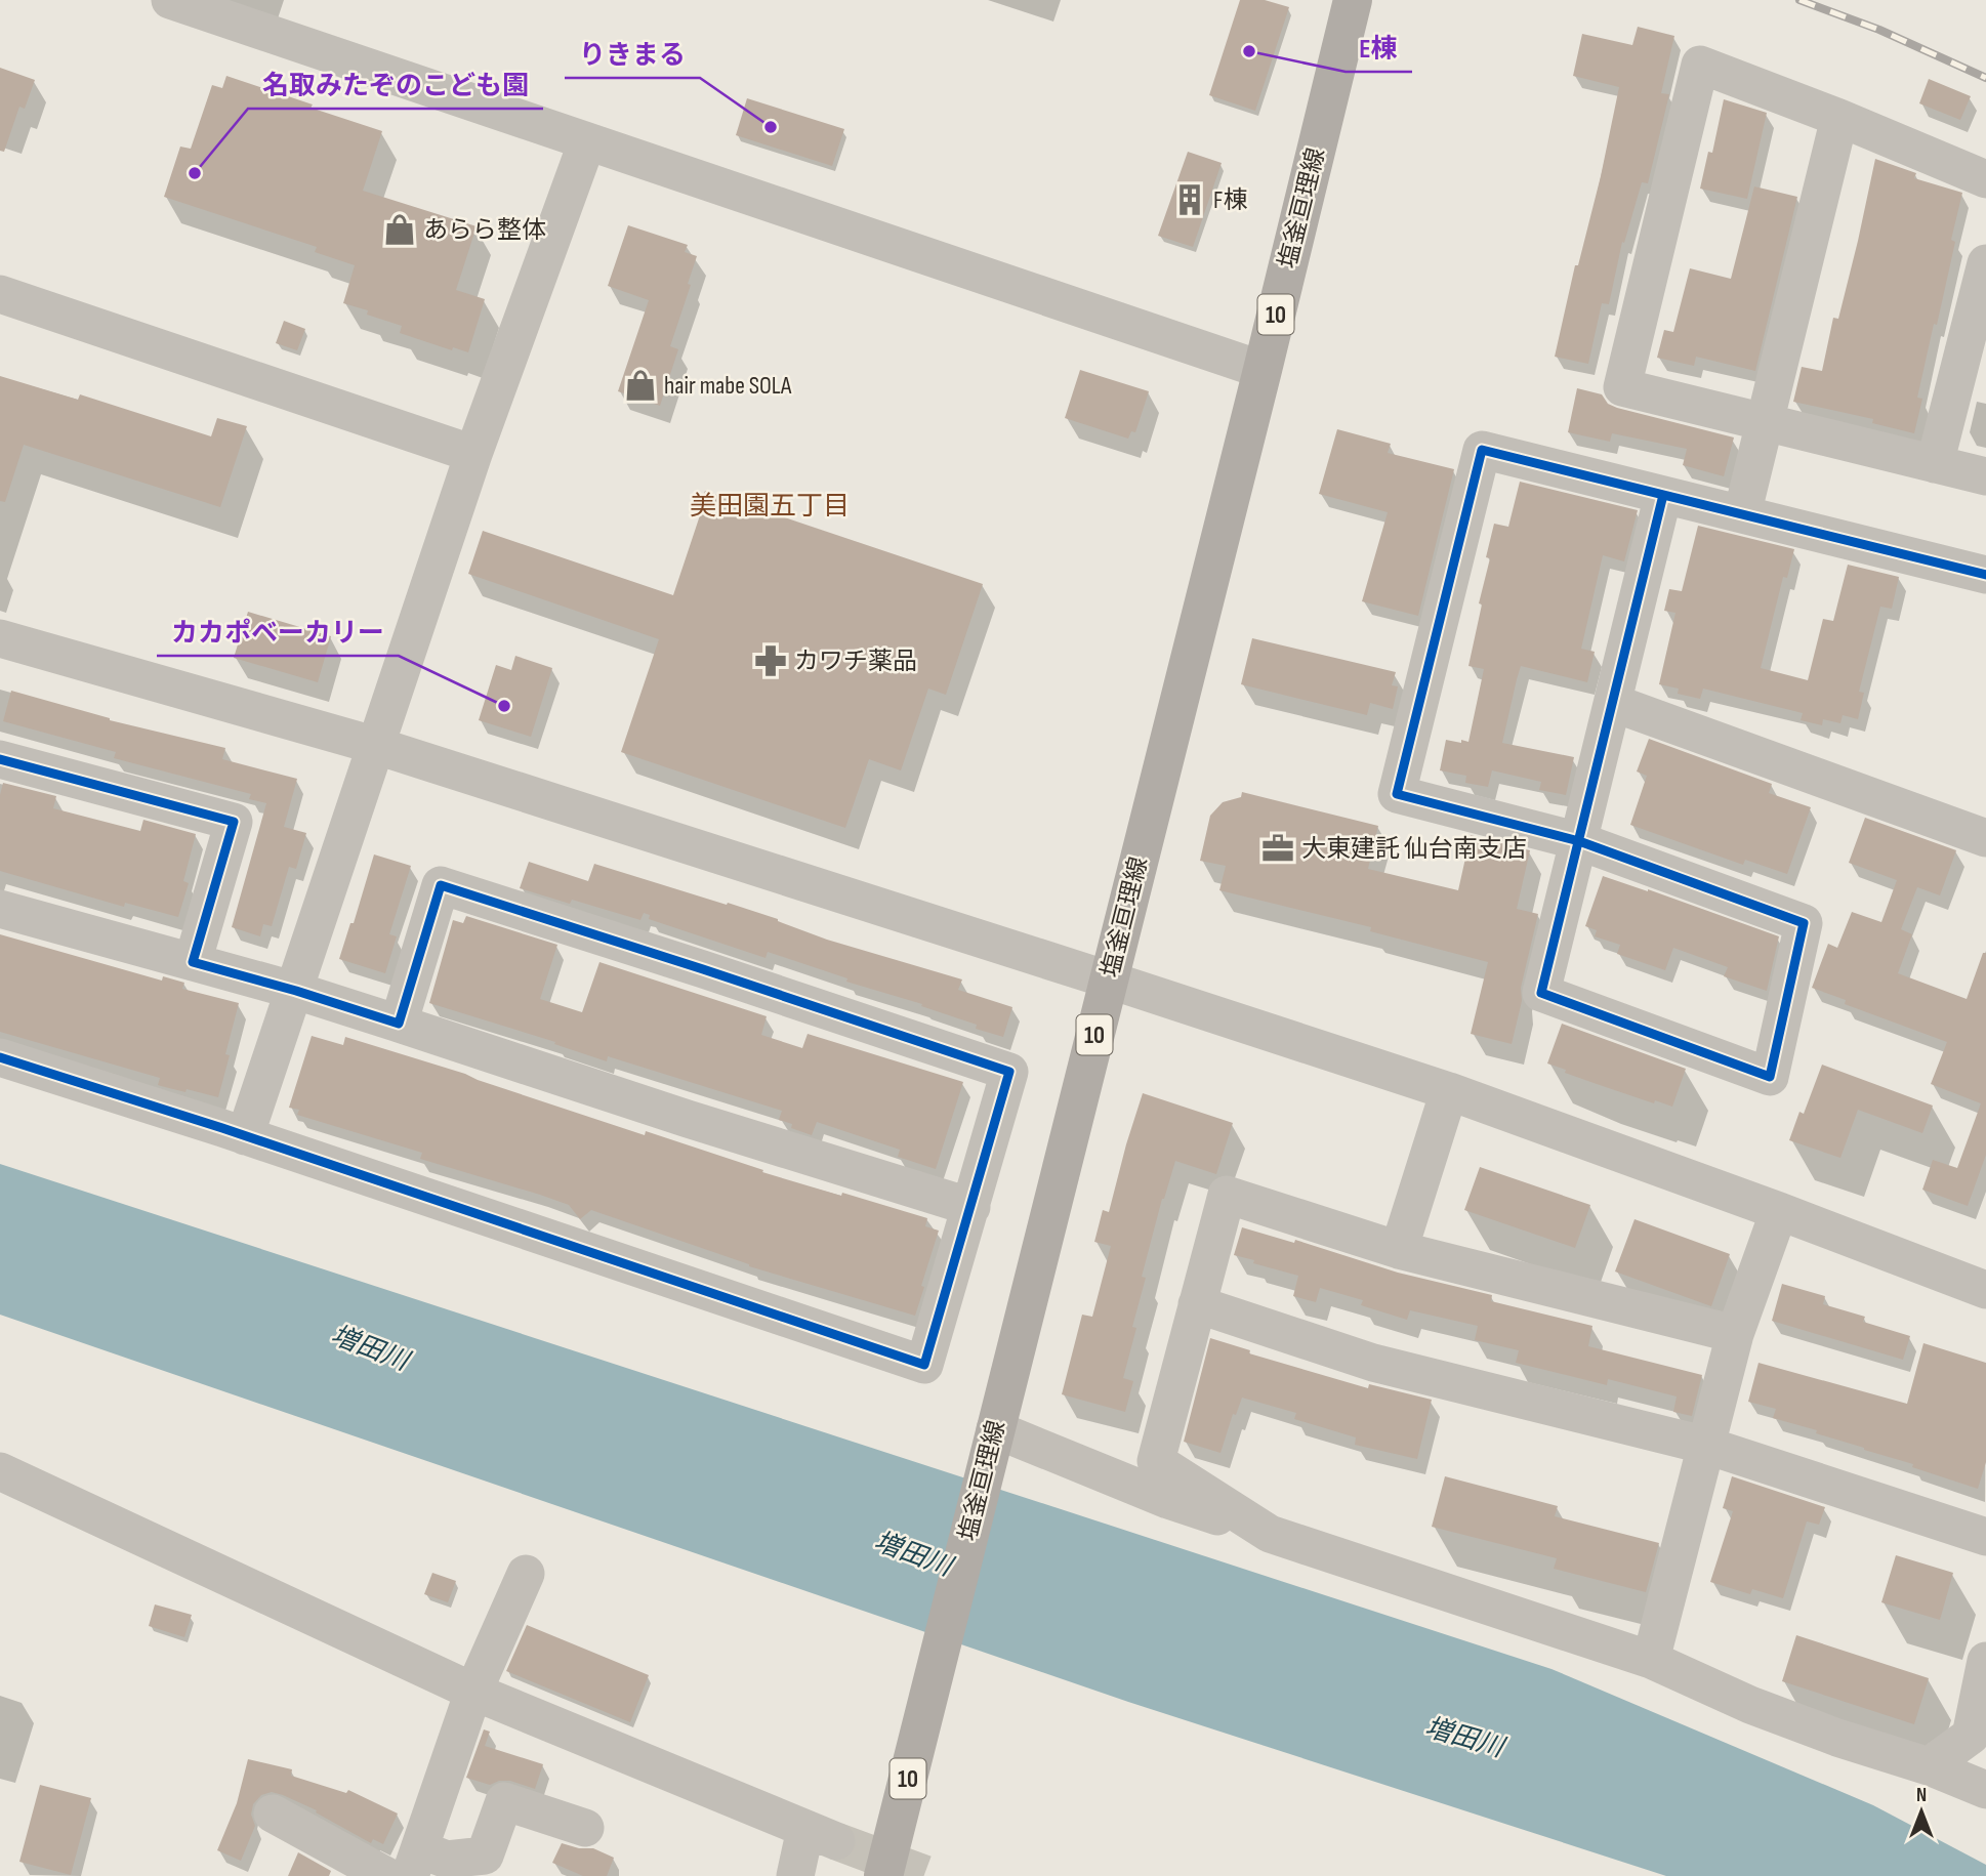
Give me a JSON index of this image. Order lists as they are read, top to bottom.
{
  "streets": {
    "main road": ["塩釜亘理線", "10"]
  },
  "districts": ["美田園五丁目"],
  "water": ["増田川"],
  "places": {
    "other": [
      "E棟",
      "りきまる",
      "名取みたぞのこども園",
      "カカポベーカリー"
    ],
    "building": ["F棟"],
    "shop": ["あらら整体", "hair mabe SOLA"],
    "pharmacy": ["カワチ薬品"],
    "office": ["大東建託 仙台南支店"]
  },
  "north": "top"
}
